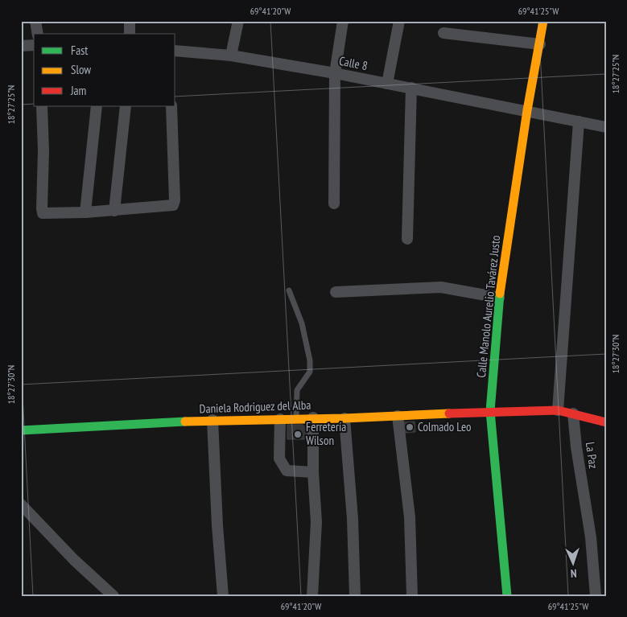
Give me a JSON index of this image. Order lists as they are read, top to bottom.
{
  "streets": {
    "street": [
      "Calle 8",
      "Calle Manolo Aurelio Tavárez Justo",
      "Daniela Rodriguez del Alba",
      "La Paz"
    ]
  },
  "crossings": [
    ["Calle 8", "Calle Manolo Aurelio Tavárez Justo"],
    ["Calle Manolo Aurelio Tavárez Justo", "Daniela Rodriguez del Alba"],
    ["Daniela Rodriguez del Alba", "La Paz"]
  ],
  "places": ["Colmado Leo", "Ferretería Wilson"],
  "legend": ["Fast", "Slow", "Jam"],
  "north": "bottom",
  "coordinates": [
    "69°41'20\"W",
    "69°41'25\"W",
    "18°27'25\"N",
    "18°27'30\"N"
  ]
}
